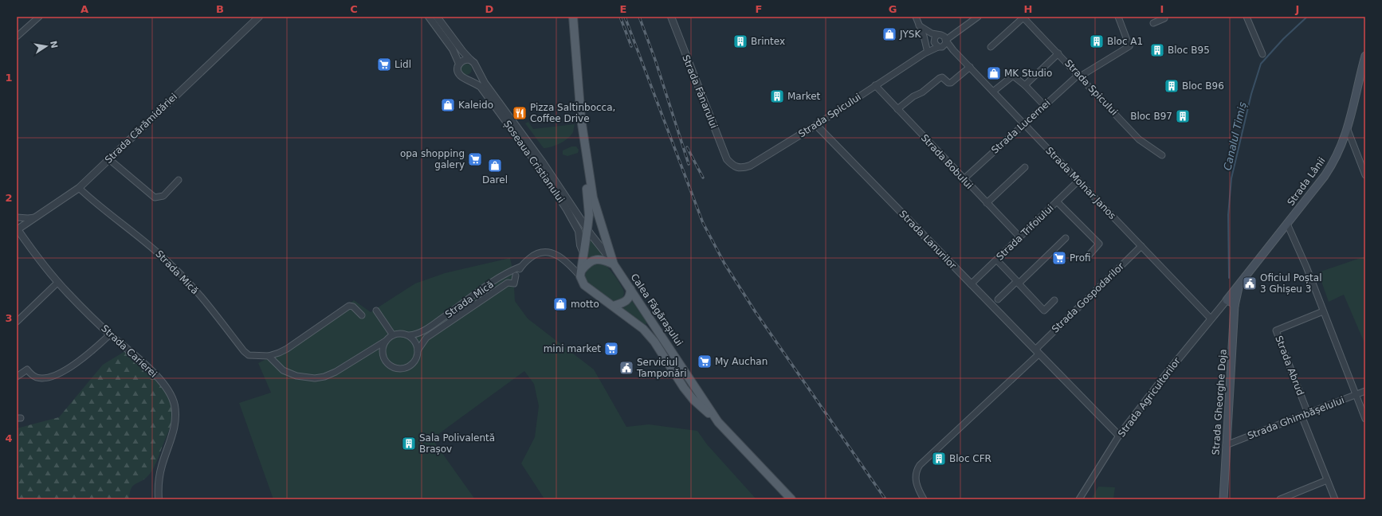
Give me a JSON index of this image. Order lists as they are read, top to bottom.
{
  "streets": {
    "main road": ["Strada Lânii", "Calea Făgărașului", "Strada Gheorghe Doja"],
    "street": [
      "Strada Spicului",
      "Strada Fânarului",
      "Strada Lucernei",
      "Strada Cărămidăriei",
      "Șoseaua Cristianului",
      "Strada Bobului",
      "Strada Molnar Janos",
      "Strada Trifoiului",
      "Strada Lanurilor",
      "Strada Mică",
      "Strada Gospodarilor",
      "Strada Carierei",
      "Strada Abrud",
      "Strada Agricultorilor",
      "Strada Ghimbășelului"
    ]
  },
  "crossings": [
    ["Strada Spicului", "Strada Fânarului"],
    ["Strada Spicului", "Strada Lucernei"],
    ["Strada Spicului", "Strada Bobului"],
    ["Strada Spicului", "Strada Lanurilor"],
    ["Strada Lucernei", "Strada Bobului"],
    ["Strada Lucernei", "Strada Molnar Janos"],
    ["Strada Cărămidăriei", "Strada Mică"],
    ["Strada Cărămidăriei", "Strada Carierei"],
    ["Șoseaua Cristianului", "Calea Făgărașului"],
    ["Strada Bobului", "Strada Trifoiului"],
    ["Strada Lânii", "Strada Agricultorilor"],
    ["Strada Lânii", "Strada Gheorghe Doja"],
    ["Strada Molnar Janos", "Strada Trifoiului"],
    ["Strada Molnar Janos", "Strada Gospodarilor"],
    ["Strada Molnar Janos", "Strada Agricultorilor"],
    ["Strada Trifoiului", "Strada Lanurilor"],
    ["Strada Lanurilor", "Strada Gospodarilor"],
    ["Strada Lanurilor", "Strada Agricultorilor"],
    ["Strada Abrud", "Strada Ghimbășelului"],
    ["Strada Gheorghe Doja", "Strada Ghimbășelului"]
  ],
  "water": ["Canalul Timiș"],
  "places": {
    "shop": [
      "JYSK",
      "MK Studio",
      "Kaleido",
      "Darel",
      "motto"
    ],
    "building": [
      "Brintex",
      "Bloc A1",
      "Bloc B95",
      "Bloc B96",
      "Market",
      "Bloc B97",
      "Sala Polivalentă Brașov",
      "Bloc CFR"
    ],
    "supermarket": [
      "Lidl",
      "opa shopping galery",
      "Profi",
      "mini market",
      "My Auchan"
    ],
    "restaurant": ["Pizza Saltinbocca, Coffee Drive"],
    "public building": ["Oficiul Poștal 3 Ghișeu 3", "Serviciul Tamponări"]
  },
  "north": "right",
  "grid": {
    "columns": [
      "A",
      "B",
      "C",
      "D",
      "E",
      "F",
      "G",
      "H",
      "I",
      "J"
    ],
    "rows": [
      "1",
      "2",
      "3",
      "4"
    ]
  }
}
